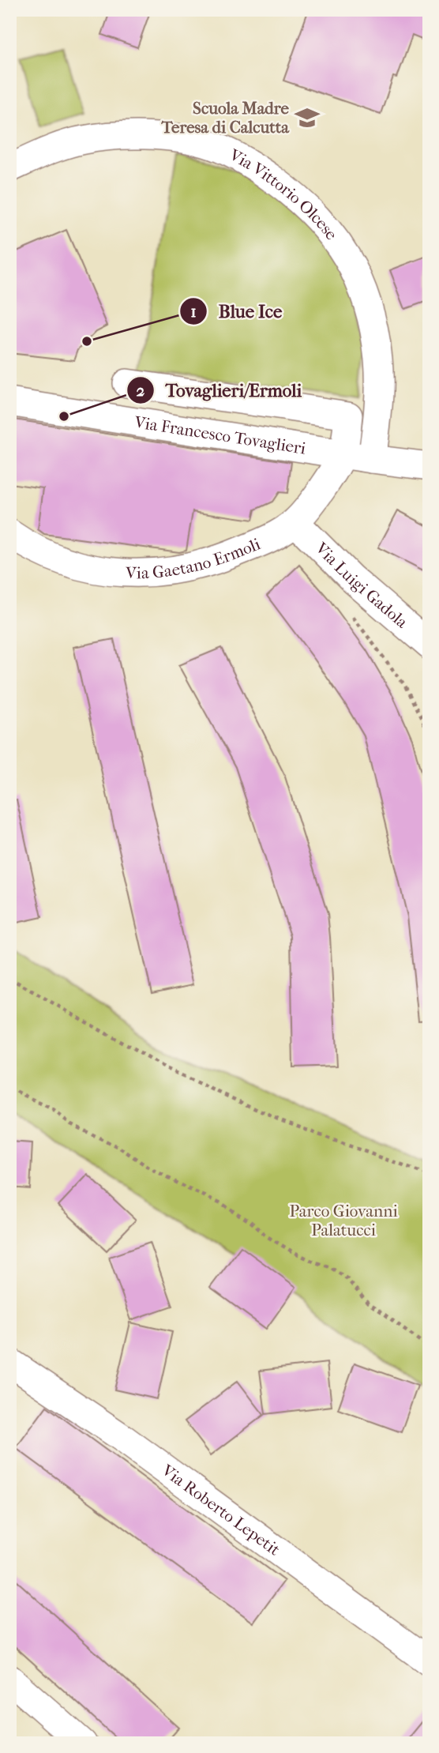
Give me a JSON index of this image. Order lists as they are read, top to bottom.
{
  "streets": {
    "street": [
      "Via Vittorio Olcese",
      "Via Francesco Tovaglieri",
      "Via Gaetano Ermoli",
      "Via Luigi Gadola",
      "Via Roberto Lepetit"
    ]
  },
  "crossings": [
    ["Via Vittorio Olcese", "Via Francesco Tovaglieri"],
    ["Via Francesco Tovaglieri", "Via Gaetano Ermoli"],
    ["Via Gaetano Ermoli", "Via Luigi Gadola"]
  ],
  "parks": ["Parco Giovanni Palatucci"],
  "places": {
    "school or university": ["Scuola Madre Teresa di Calcutta"],
    "other": ["Blue Ice", "Tovaglieri/Ermoli"]
  }
}
